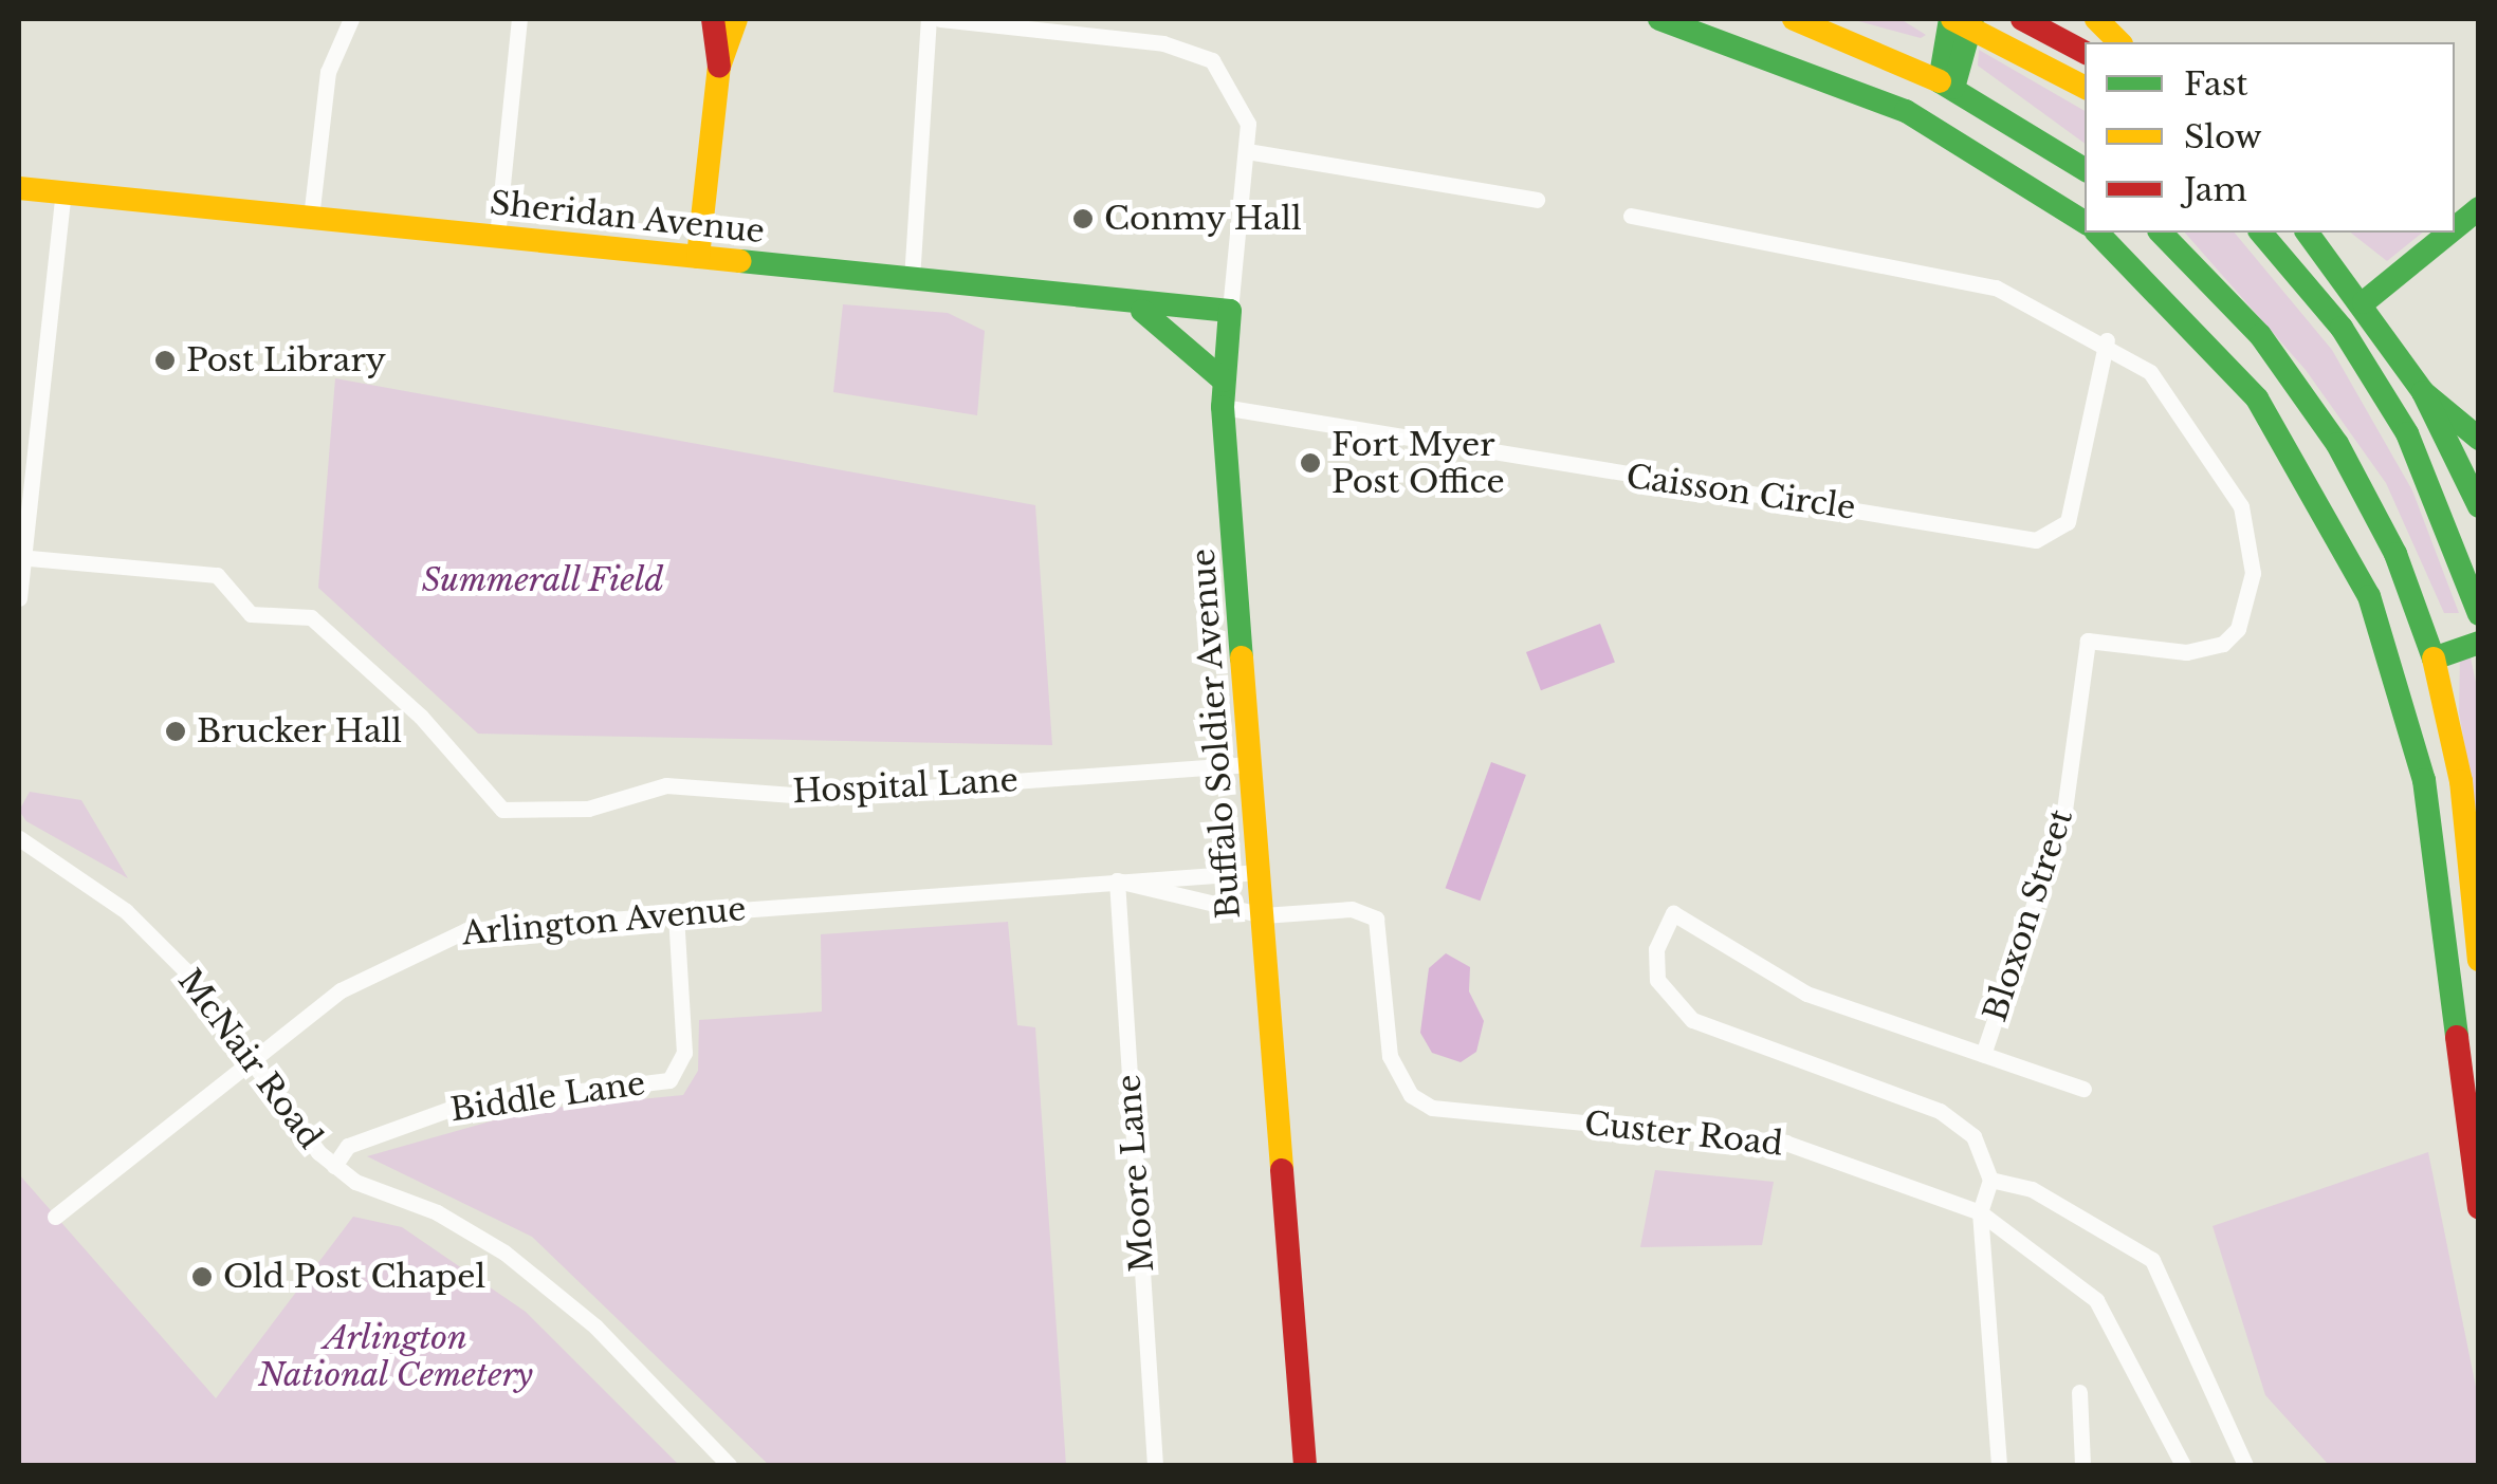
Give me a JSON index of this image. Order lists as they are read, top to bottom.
{
  "streets": {
    "main road": ["Sheridan Avenue", "Buffalo Soldier Avenue"],
    "street": [
      "Caisson Circle",
      "Hospital Lane",
      "Bloxon Street",
      "Arlington Avenue",
      "McNair Road",
      "Biddle Lane",
      "Custer Road",
      "Moore Lane"
    ]
  },
  "crossings": [
    ["Sheridan Avenue", "Buffalo Soldier Avenue"],
    ["Caisson Circle", "Buffalo Soldier Avenue"],
    ["Caisson Circle", "Bloxon Street"],
    ["Buffalo Soldier Avenue", "Hospital Lane"],
    ["Buffalo Soldier Avenue", "Arlington Avenue"],
    ["Buffalo Soldier Avenue", "Custer Road"],
    ["Arlington Avenue", "McNair Road"],
    ["Arlington Avenue", "Biddle Lane"],
    ["Arlington Avenue", "Custer Road"],
    ["Arlington Avenue", "Moore Lane"],
    ["McNair Road", "Biddle Lane"]
  ],
  "parks": ["Summerall Field", "Arlington National Cemetery"],
  "places": [
    "Conmy Hall",
    "Post Library",
    "Fort Myer Post Office",
    "Brucker Hall",
    "Old Post Chapel"
  ],
  "legend": ["Fast", "Slow", "Jam"]
}
